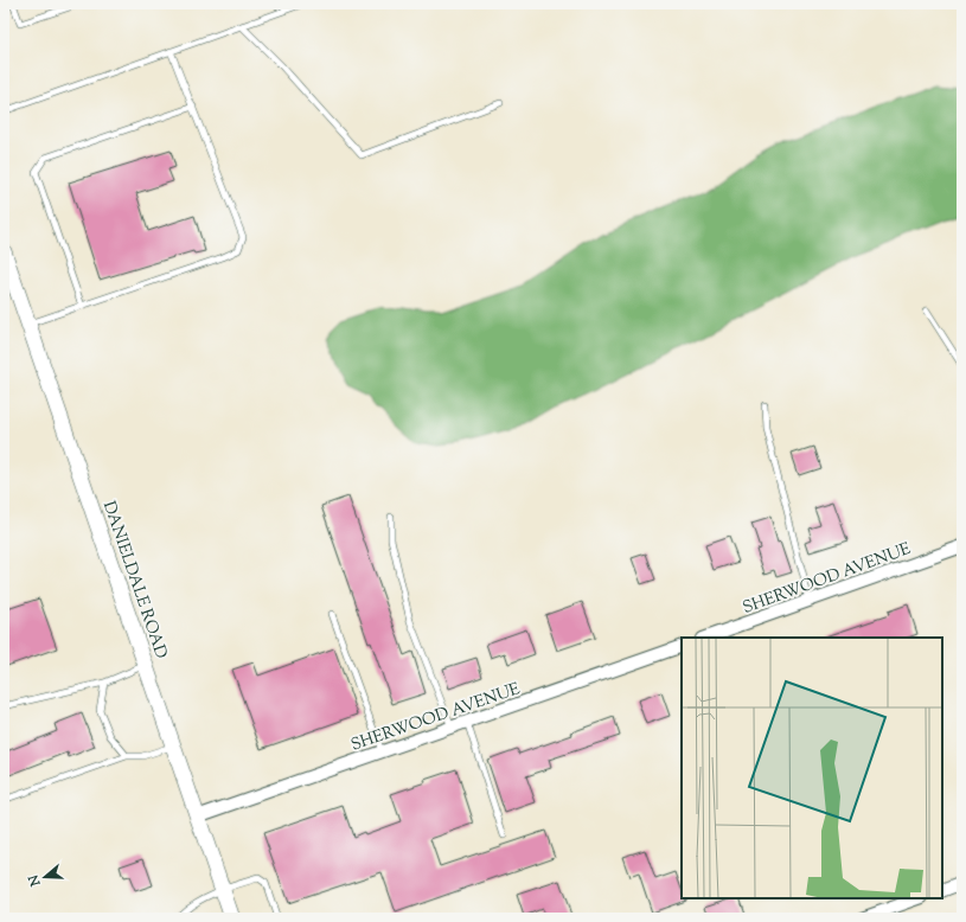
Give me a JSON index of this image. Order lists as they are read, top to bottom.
{
  "streets": {
    "street": ["SHERWOOD AVENUE", "DANIELDALE ROAD"]
  },
  "crossings": [
    ["SHERWOOD AVENUE", "DANIELDALE ROAD"]
  ],
  "north": "left"
}
